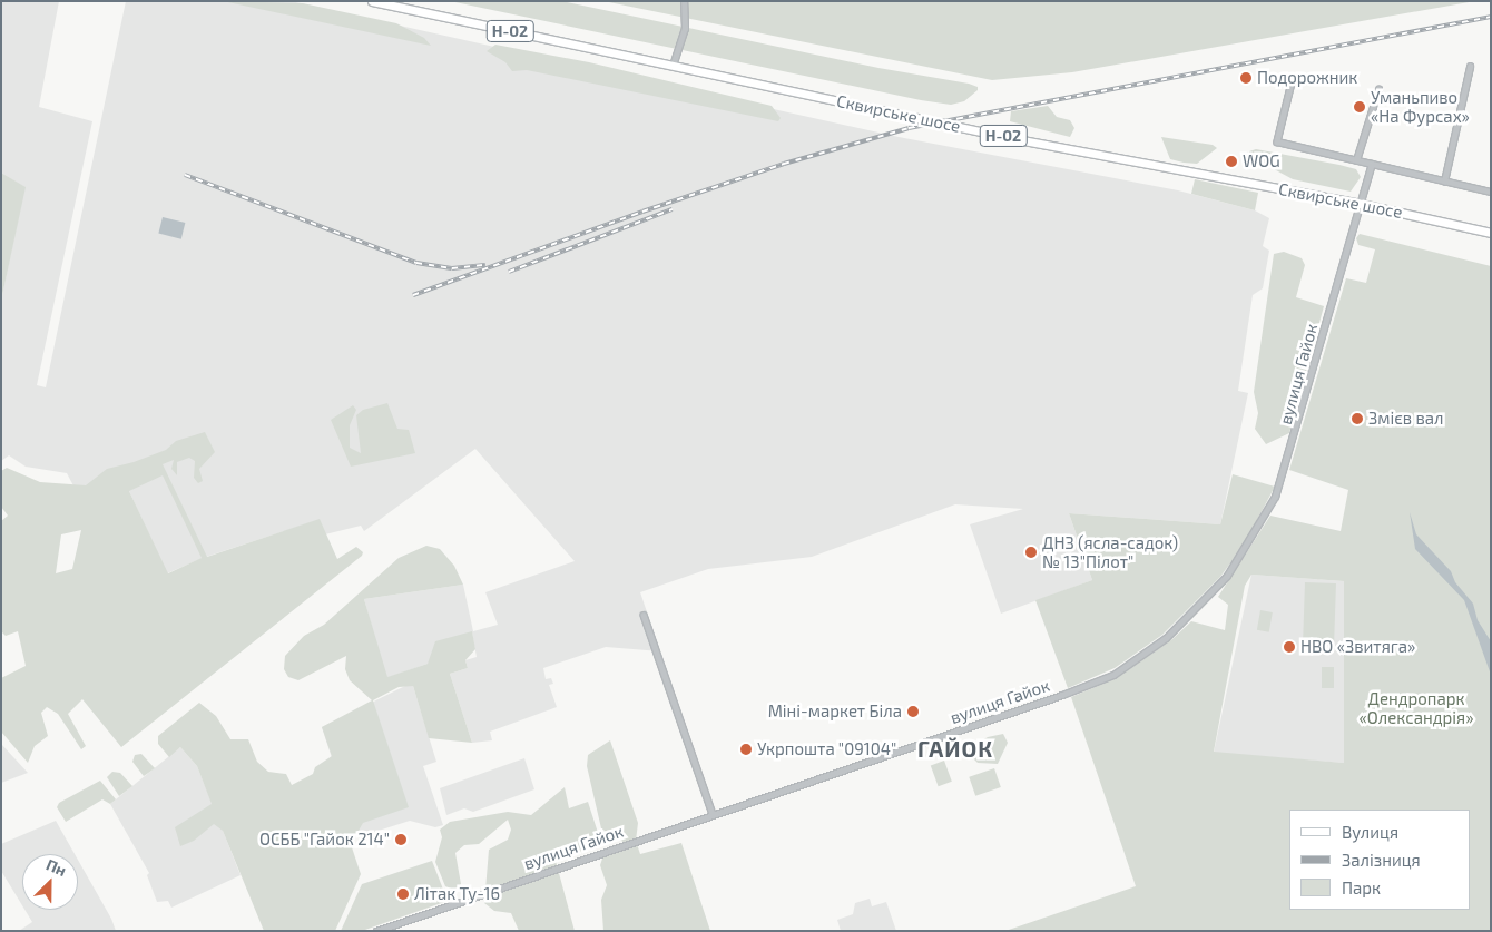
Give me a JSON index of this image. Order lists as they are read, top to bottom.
{
  "streets": {
    "main road": ["Н-02", "Сквирське шосе"],
    "street": ["вулиця Гайок"]
  },
  "crossings": [
    ["Сквирське шосе", "вулиця Гайок"]
  ],
  "districts": ["ГАЙОК"],
  "parks": ["Дендропарк «Олександрія»"],
  "places": [
    "Подорожник",
    "Уманьпиво «На Фурсах»",
    "WOG",
    "Змієв вал",
    "ДНЗ (ясла-садок) № 13\"Пілот\"",
    "НВО «Звитяга»",
    "Міні-маркет Біла",
    "Укрпошта \"09104\"",
    "ОСББ \"Гайок 214\"",
    "Літак Ту-16"
  ],
  "legend": ["Вулиця", "Залізниця", "Парк"],
  "north": "top right"
}
